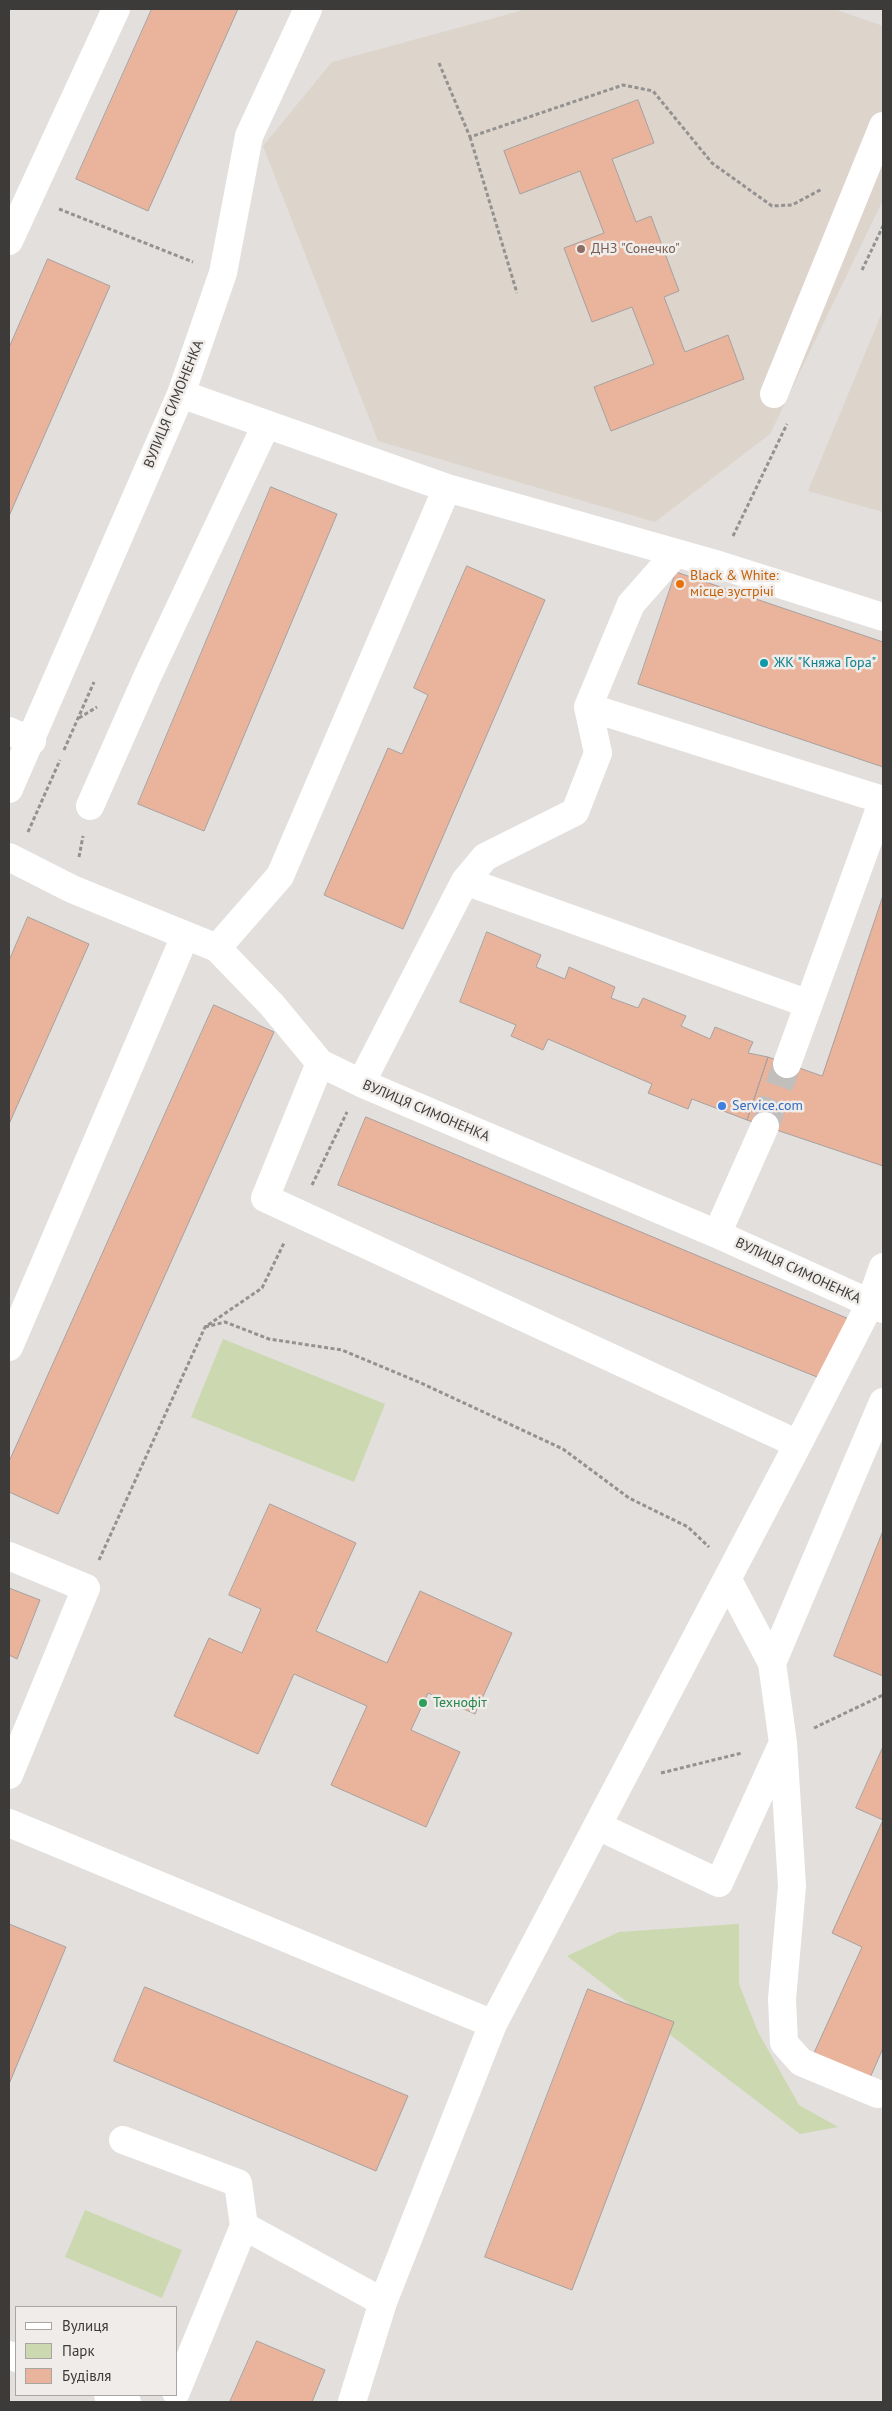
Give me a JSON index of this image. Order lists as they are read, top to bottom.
{
  "streets": {
    "street": ["ВУЛИЦЯ СИМОНЕНКА"]
  },
  "places": [
    "ДНЗ \"Сонечко\"",
    "Black & White: місце зустрічі",
    "ЖК \"Княжа Гора\"",
    "Service.com",
    "Технофіт"
  ],
  "legend": ["Вулиця", "Парк", "Будівля"]
}
